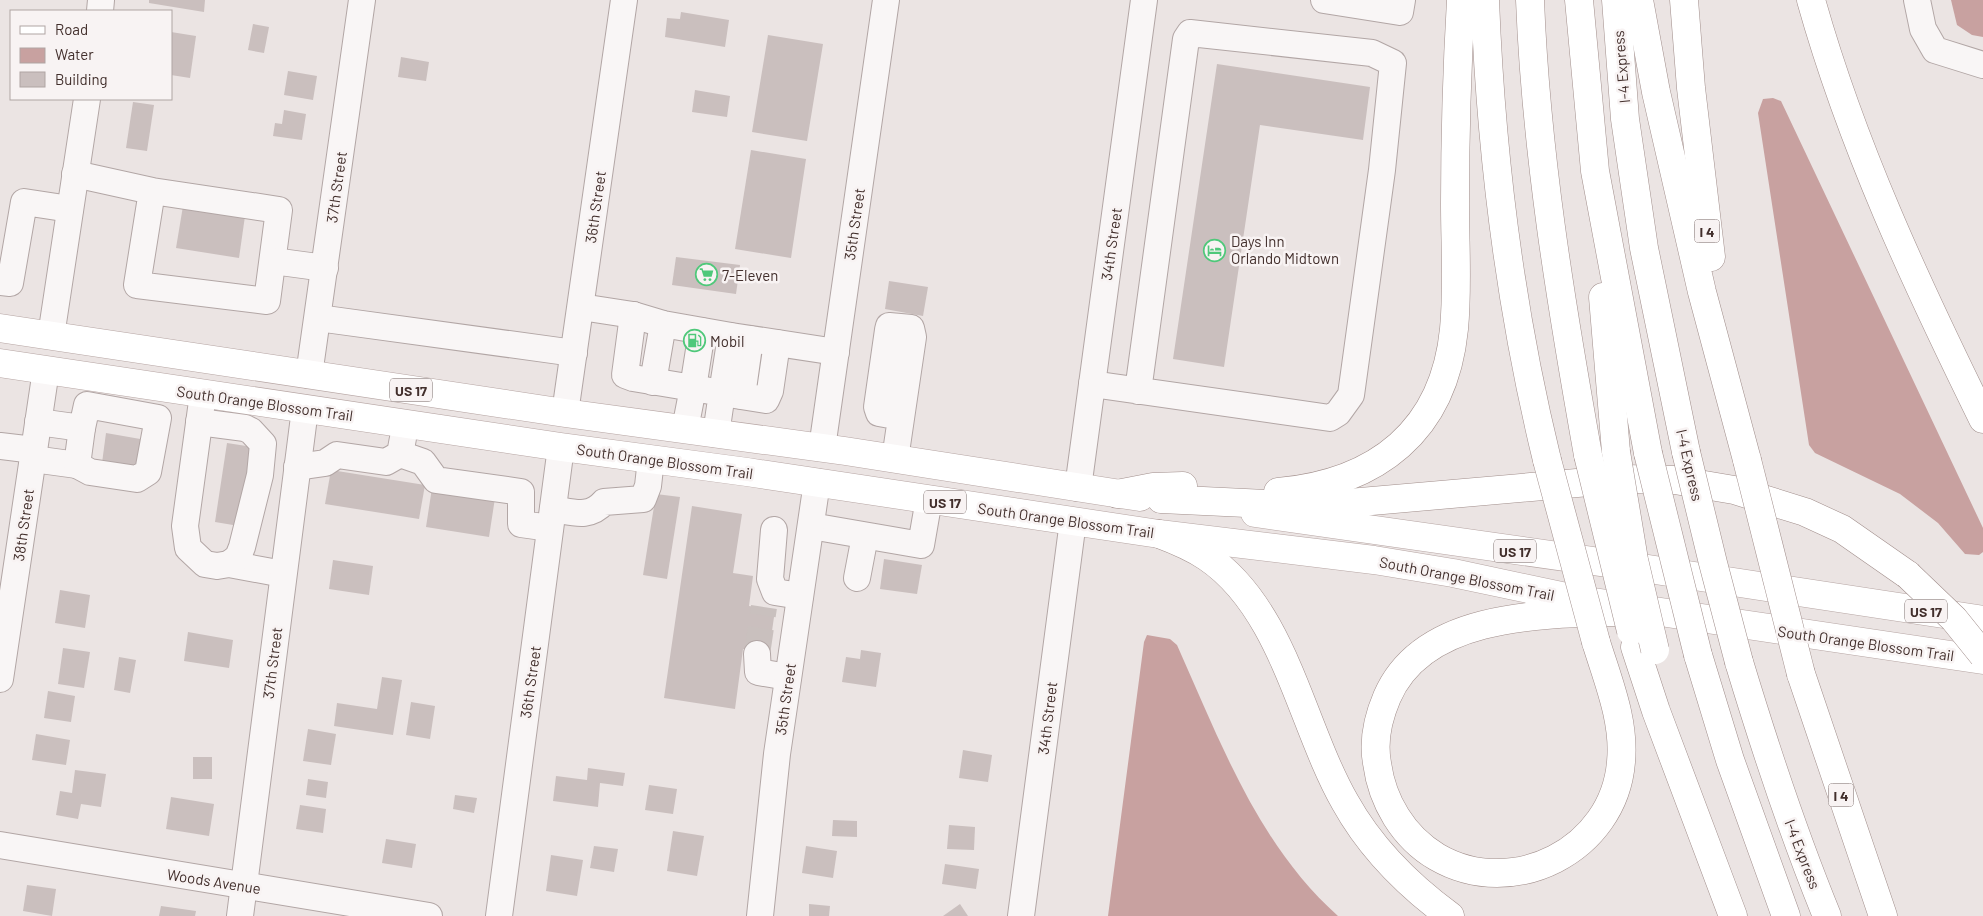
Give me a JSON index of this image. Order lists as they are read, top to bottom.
{
  "streets": {
    "main road": [
      "I-4 Express",
      "I 4",
      "US 17",
      "South Orange Blossom Trail"
    ],
    "street": [
      "37th Street",
      "36th Street",
      "35th Street",
      "34th Street",
      "38th Street",
      "Woods Avenue"
    ]
  },
  "crossings": [
    ["37th Street", "South Orange Blossom Trail"],
    ["37th Street", "Woods Avenue"],
    ["36th Street", "South Orange Blossom Trail"],
    ["35th Street", "South Orange Blossom Trail"],
    ["34th Street", "South Orange Blossom Trail"],
    ["South Orange Blossom Trail", "38th Street"]
  ],
  "places": {
    "hotel": ["Days Inn Orlando Midtown"],
    "supermarket": ["7-Eleven"],
    "fuel station": ["Mobil"]
  },
  "legend": ["Road", "Water", "Building"]
}
